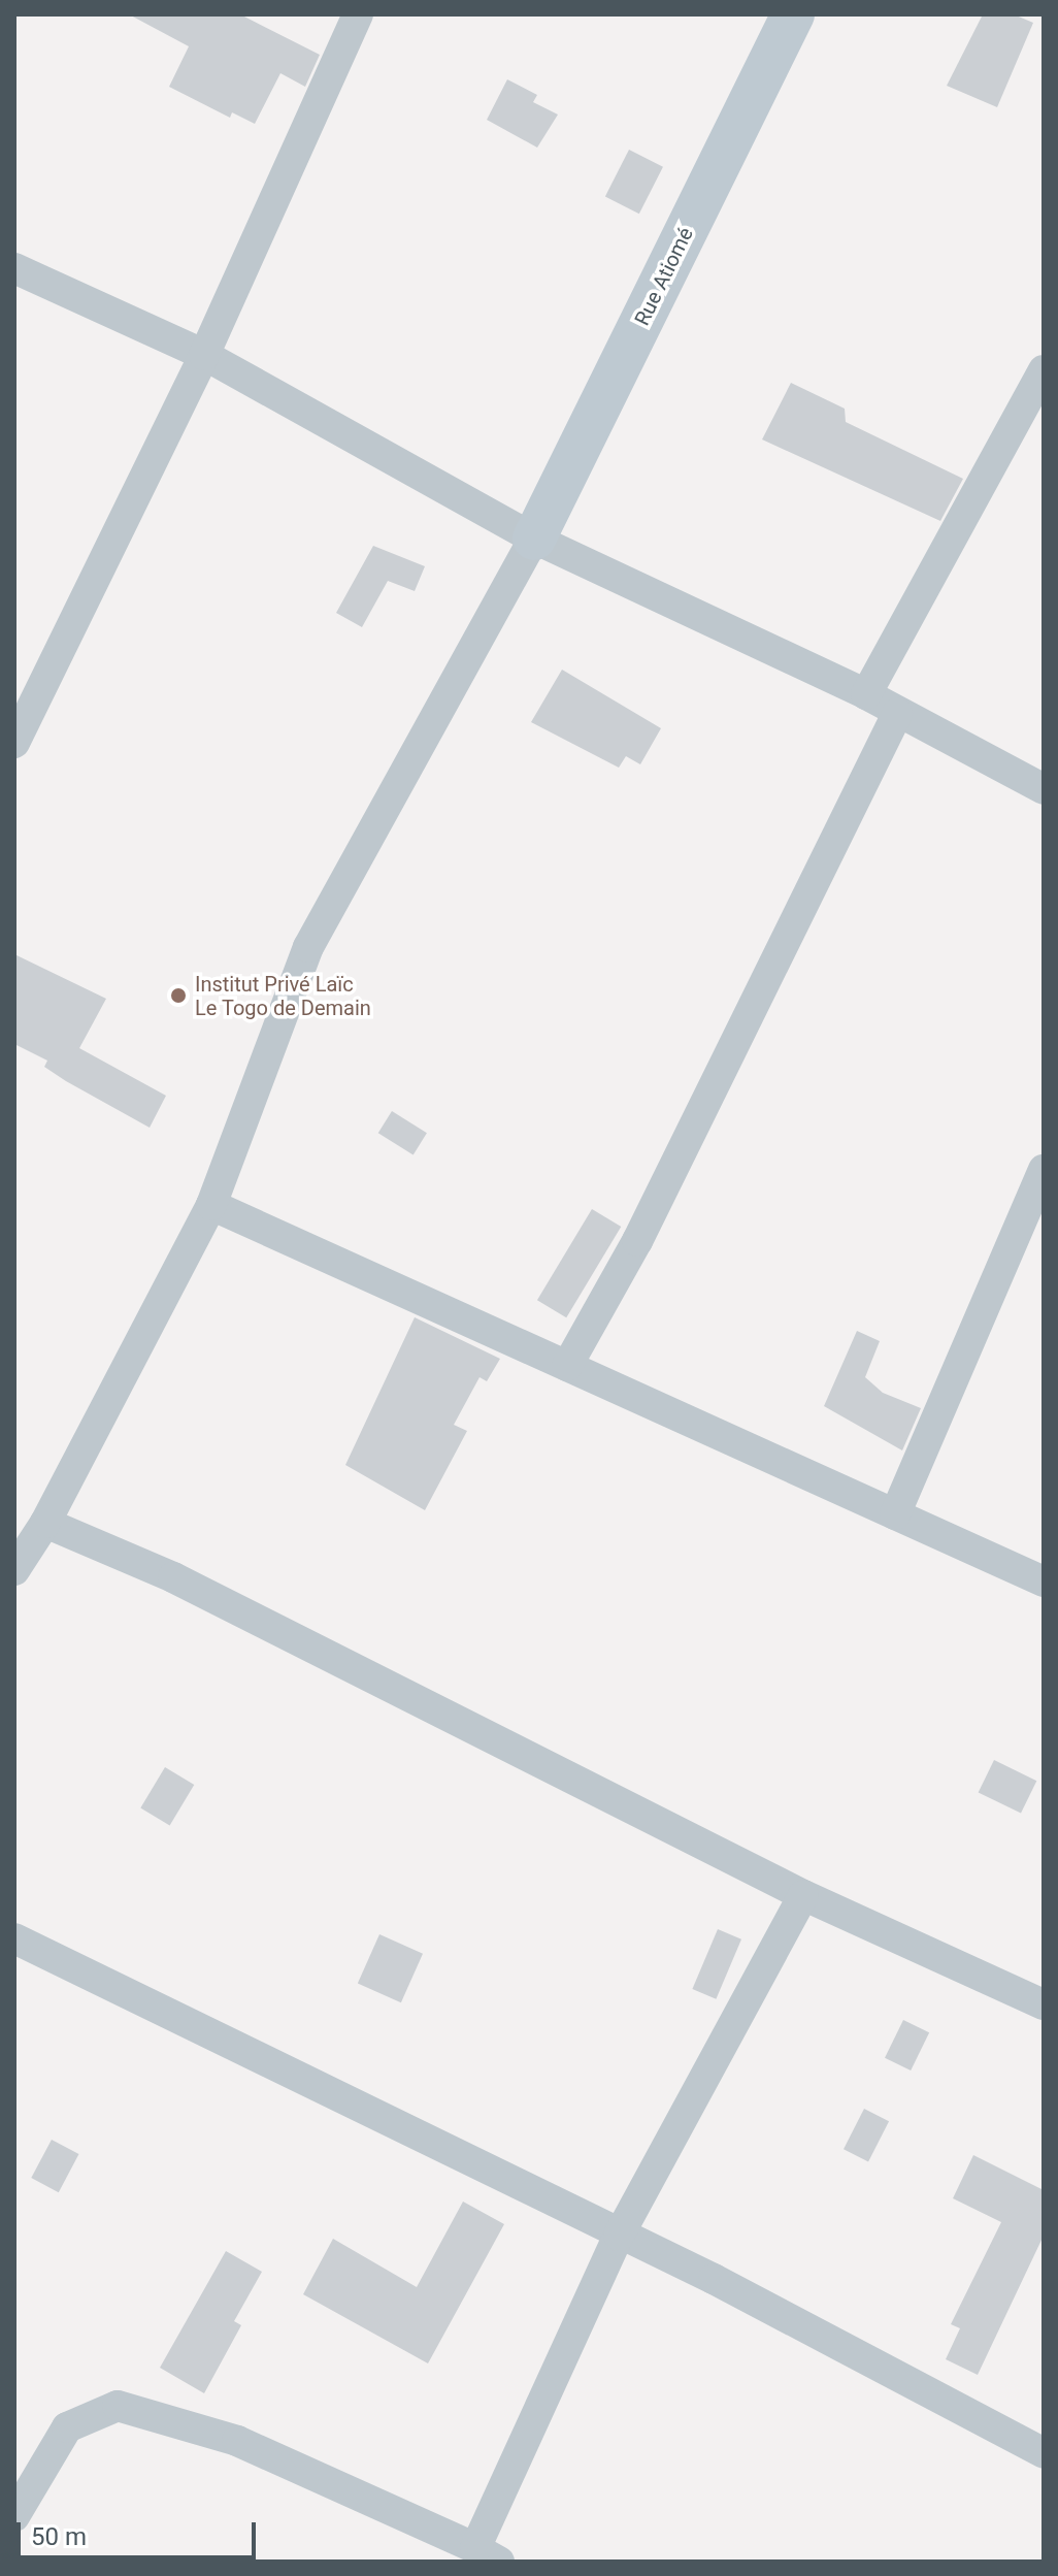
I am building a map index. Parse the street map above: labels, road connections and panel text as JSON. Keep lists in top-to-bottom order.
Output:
{
  "streets": {
    "street": ["Rue Atiomé"]
  },
  "places": ["Institut Privé Laïc Le Togo de Demain"],
  "scale_bar": "50 m"
}
